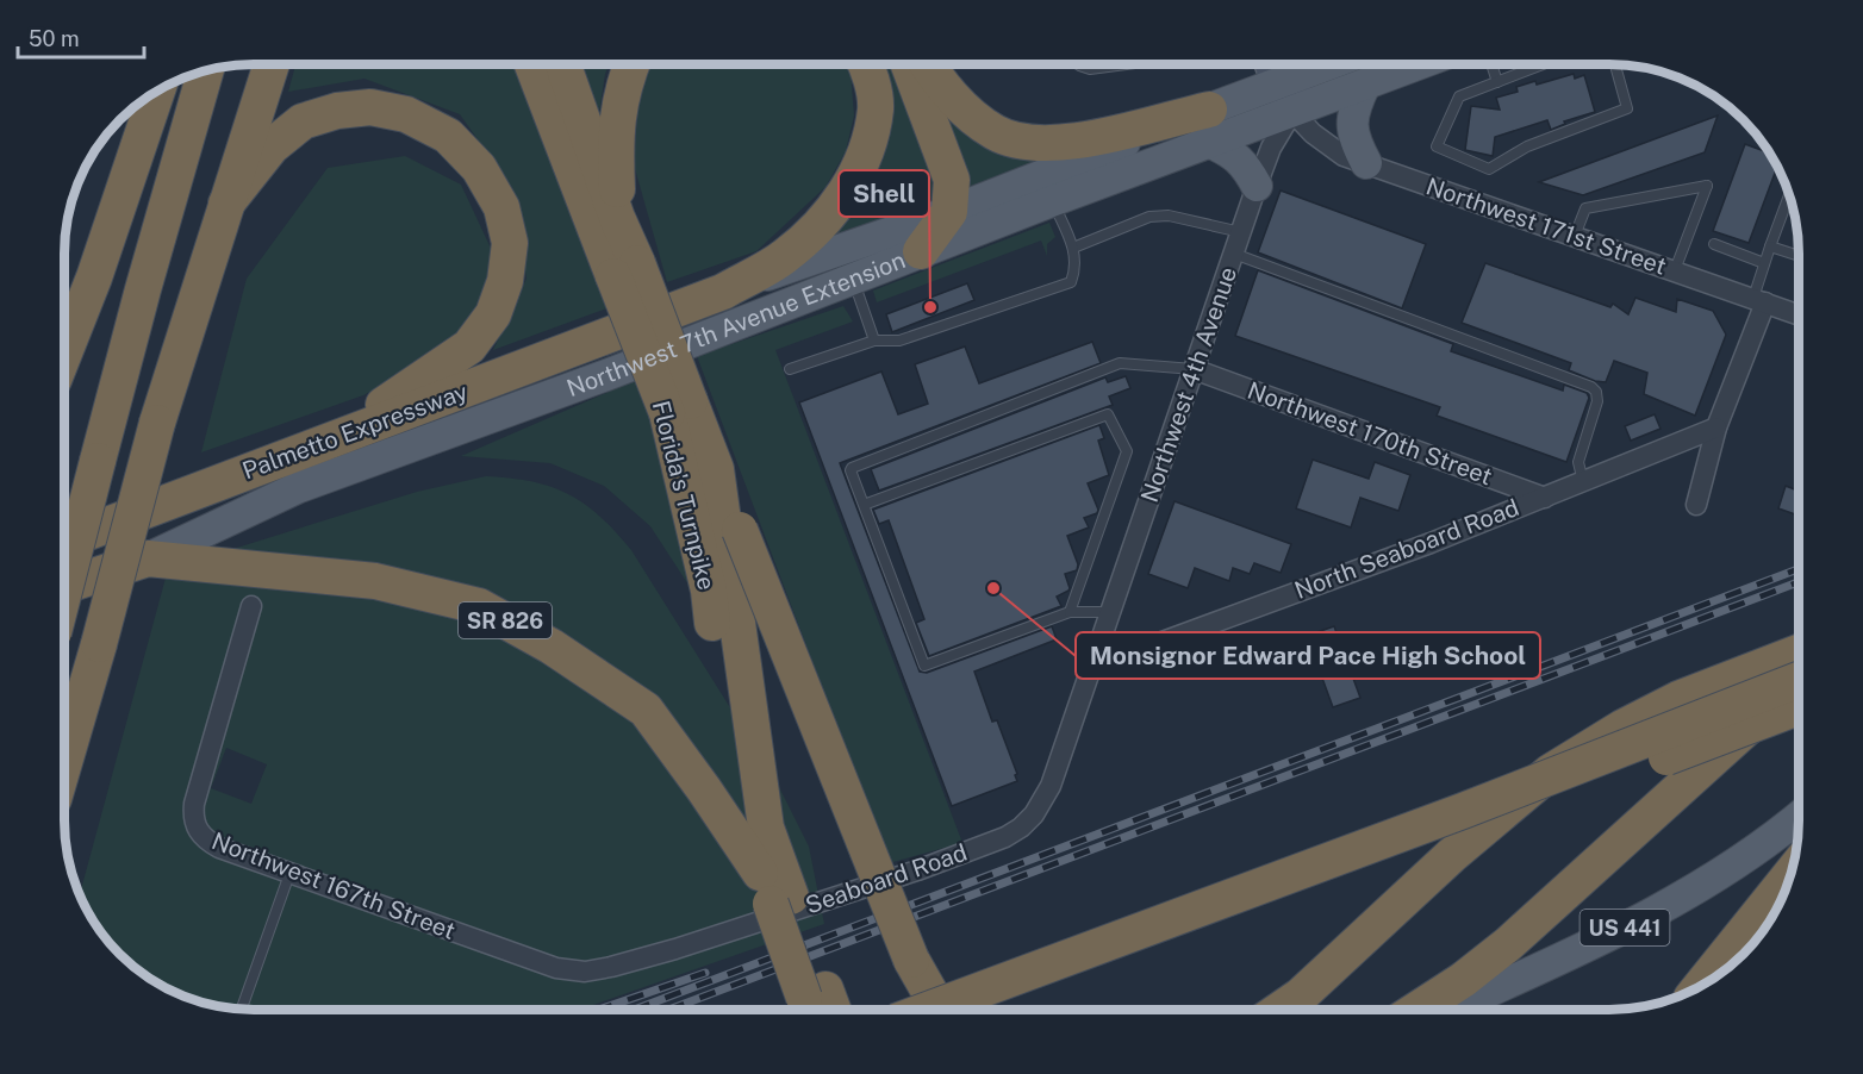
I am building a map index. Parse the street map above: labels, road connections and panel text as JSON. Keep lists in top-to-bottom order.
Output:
{
  "streets": {
    "highway": ["Palmetto Expressway", "Florida's Turnpike", "SR 826"],
    "main road": ["Northwest 7th Avenue Extension", "US 441"],
    "street": [
      "Northwest 171st Street",
      "Northwest 4th Avenue",
      "Northwest 170th Street",
      "North Seaboard Road",
      "Seaboard Road",
      "Northwest 167th Street"
    ]
  },
  "crossings": [
    ["Northwest 171st Street", "Northwest 7th Avenue Extension"],
    ["Northwest 171st Street", "Northwest 4th Avenue"],
    ["Northwest 7th Avenue Extension", "Northwest 4th Avenue"],
    ["Northwest 7th Avenue Extension", "Palmetto Expressway"],
    ["Northwest 7th Avenue Extension", "SR 826"],
    ["Northwest 4th Avenue", "Northwest 170th Street"],
    ["Northwest 4th Avenue", "North Seaboard Road"],
    ["Northwest 4th Avenue", "Seaboard Road"],
    ["Northwest 170th Street", "North Seaboard Road"],
    ["Florida's Turnpike", "SR 826"],
    ["North Seaboard Road", "Seaboard Road"],
    ["Seaboard Road", "Northwest 167th Street"]
  ],
  "places": ["Shell", "Monsignor Edward Pace High School"],
  "scale_bar": "50 m"
}
